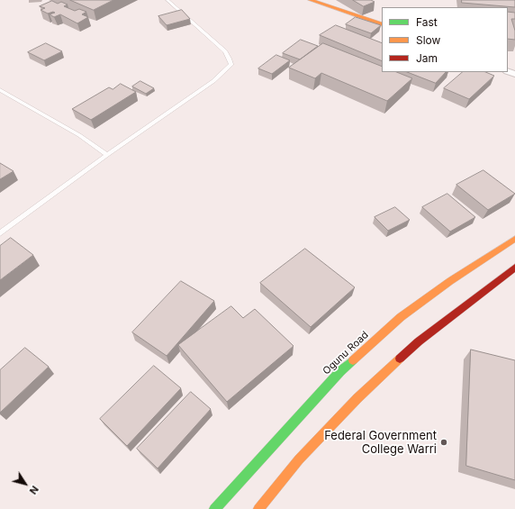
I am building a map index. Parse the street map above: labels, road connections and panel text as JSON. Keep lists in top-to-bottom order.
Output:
{
  "streets": {
    "main road": ["Ogunu Road"]
  },
  "places": ["Federal Government College Warri"],
  "legend": ["Fast", "Slow", "Jam"],
  "north": "bottom right"
}
